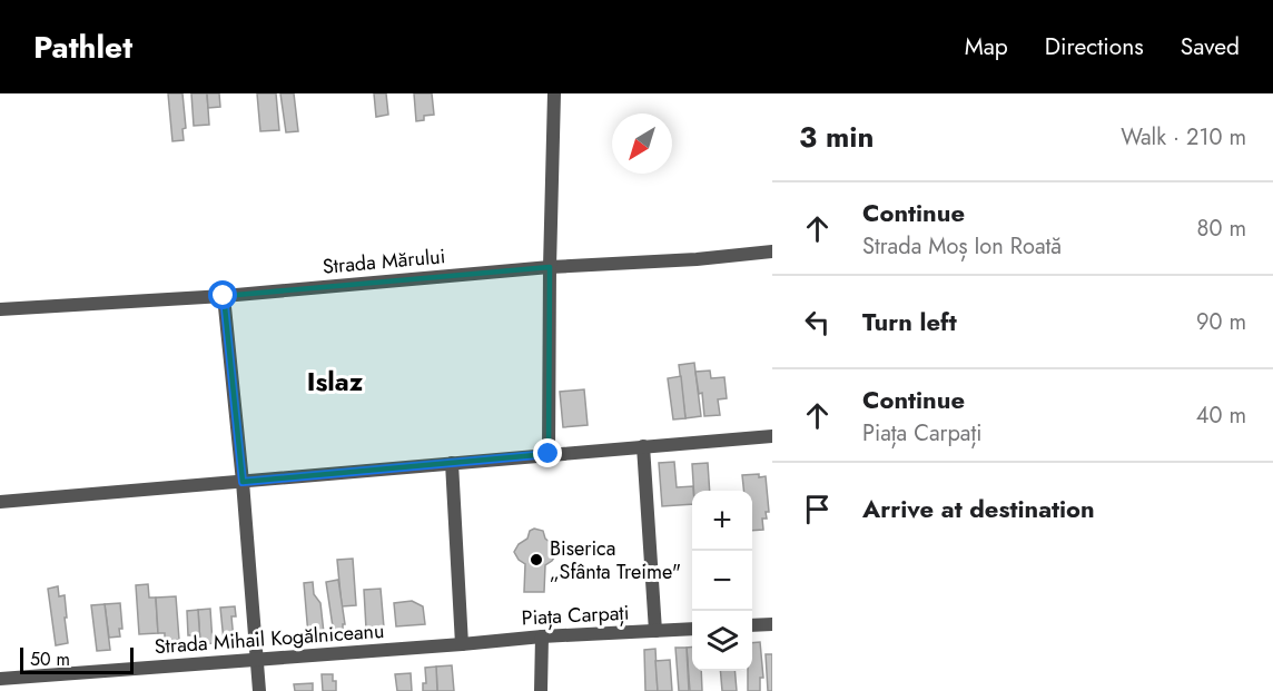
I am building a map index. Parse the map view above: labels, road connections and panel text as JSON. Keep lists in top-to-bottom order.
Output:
{
  "streets": {
    "street": ["Strada Mărului", "Piața Carpați", "Strada Mihail Kogălniceanu"]
  },
  "crossings": [
    ["Piața Carpați", "Strada Mihail Kogălniceanu"]
  ],
  "districts": ["Islaz"],
  "places": ["Biserica „Sfânta Treime\""],
  "scale_bar": "50 m",
  "north": "bottom left",
  "page": {
    "header": "Pathlet",
    "nav": ["Map", "Directions", "Saved"],
    "heading": ["3 min", "Walk · 210 m"],
    "list": [
      ["Continue", "Strada Moș Ion Roată", "80 m"],
      ["Turn left", "90 m"],
      ["Continue", "Piața Carpați", "40 m"],
      "Arrive at destination"
    ],
    "map_buttons": ["+", "−"],
    "scale": "50 m"
  }
}
